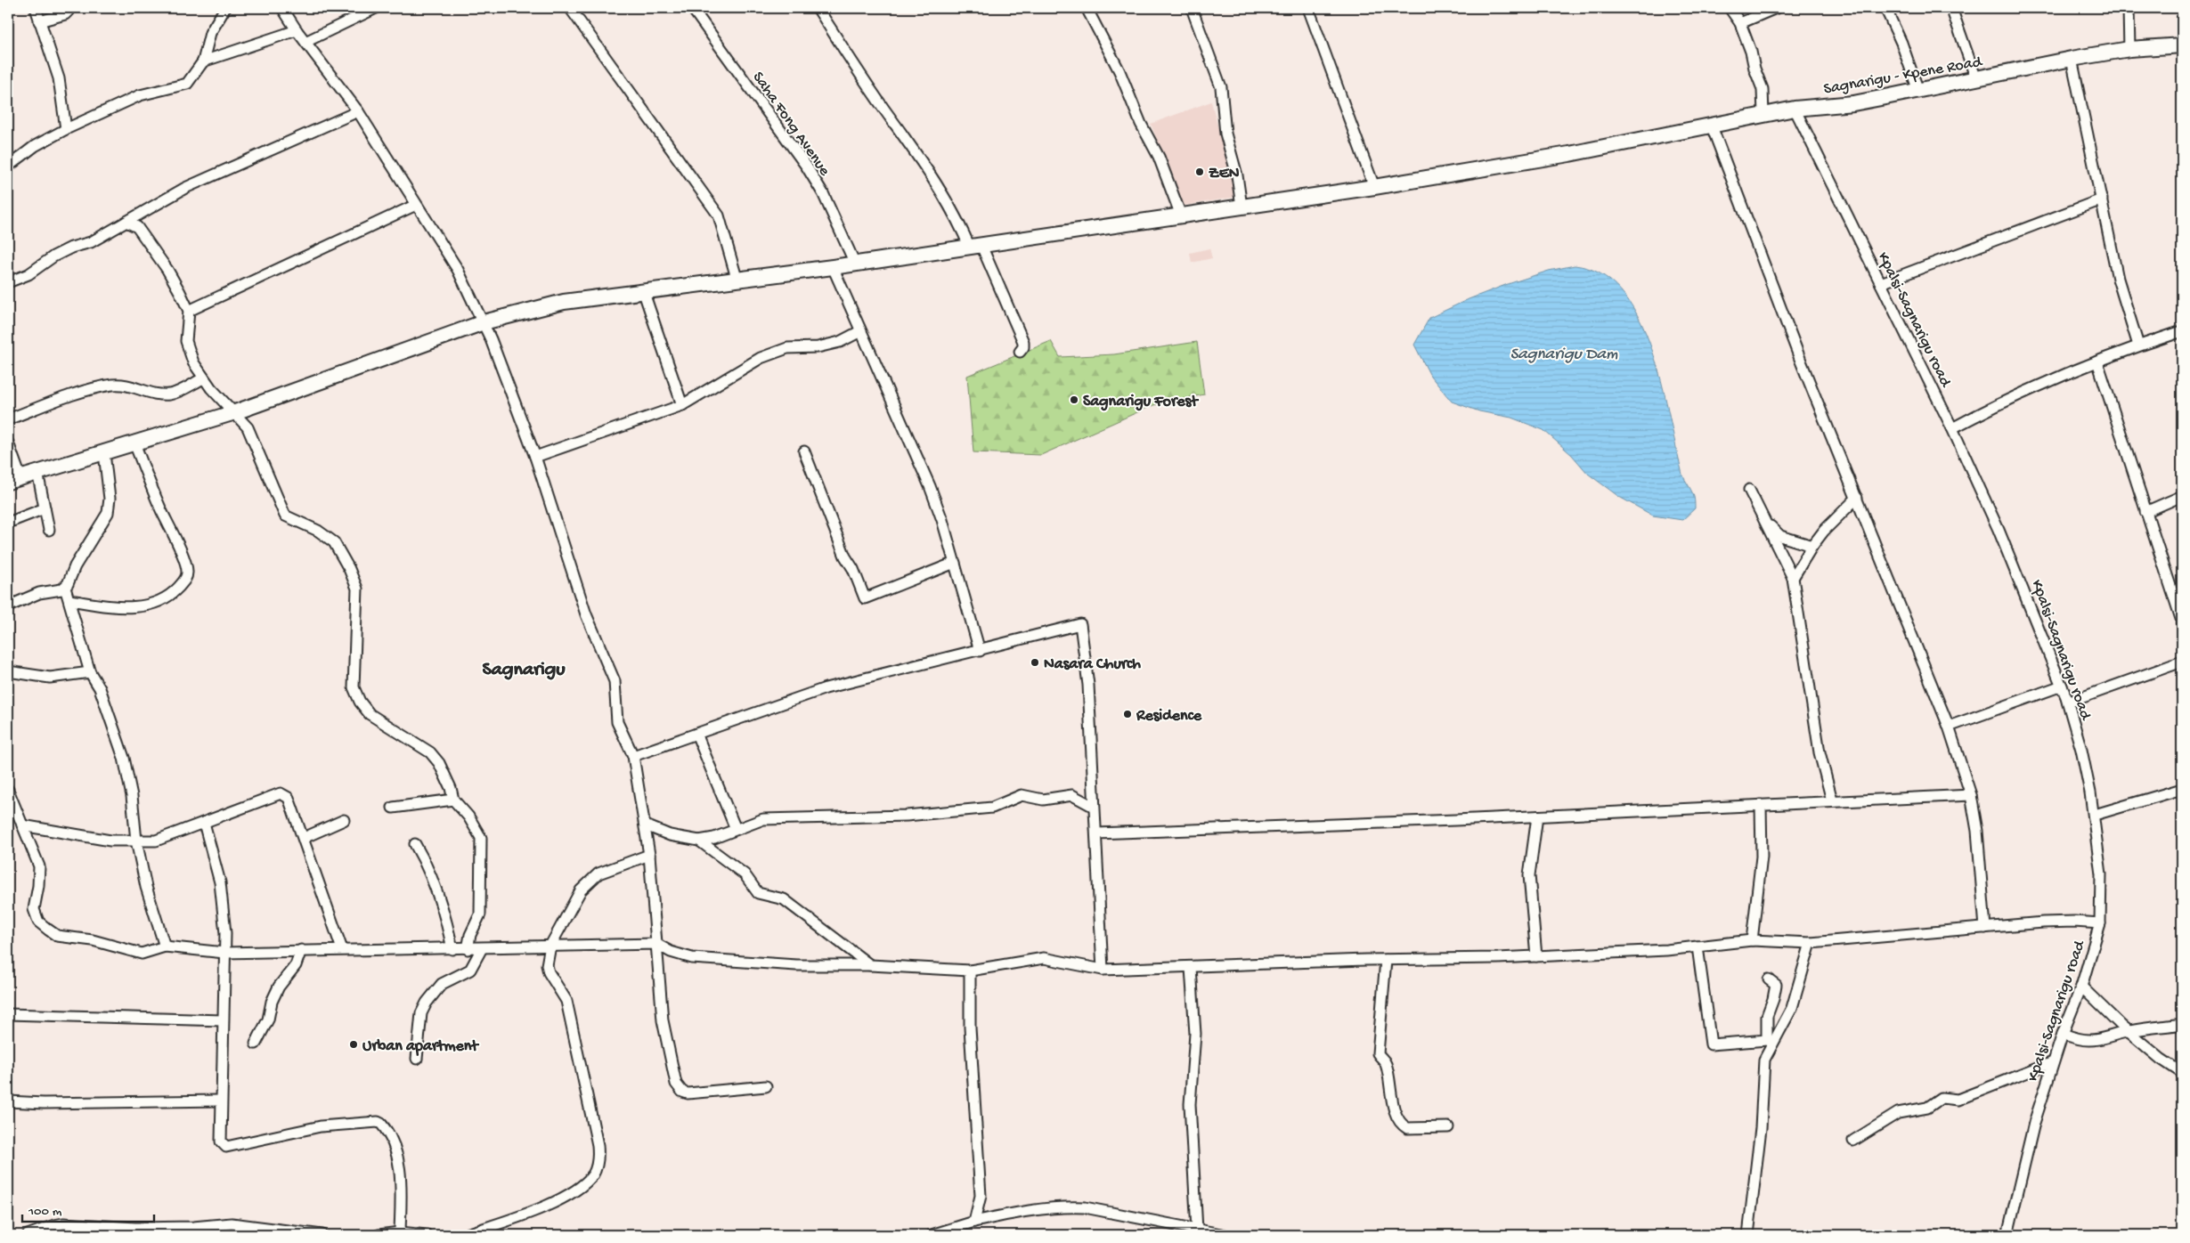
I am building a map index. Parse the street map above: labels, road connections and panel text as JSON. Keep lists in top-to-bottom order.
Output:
{
  "streets": {
    "street": ["Sagnarigu - Kpene Road", "Saha Fong Avenue", "Kpalsi-Sagnarigu road"]
  },
  "crossings": [
    ["Sagnarigu - Kpene Road", "Saha Fong Avenue"],
    ["Sagnarigu - Kpene Road", "Kpalsi-Sagnarigu road"]
  ],
  "districts": ["Sagnarigu"],
  "water": ["Sagnarigu Dam"],
  "places": [
    "ZEN",
    "Sagnarigu Forest",
    "Nasara Church",
    "Residence",
    "Urban apartment"
  ],
  "scale_bar": "100 m"
}
